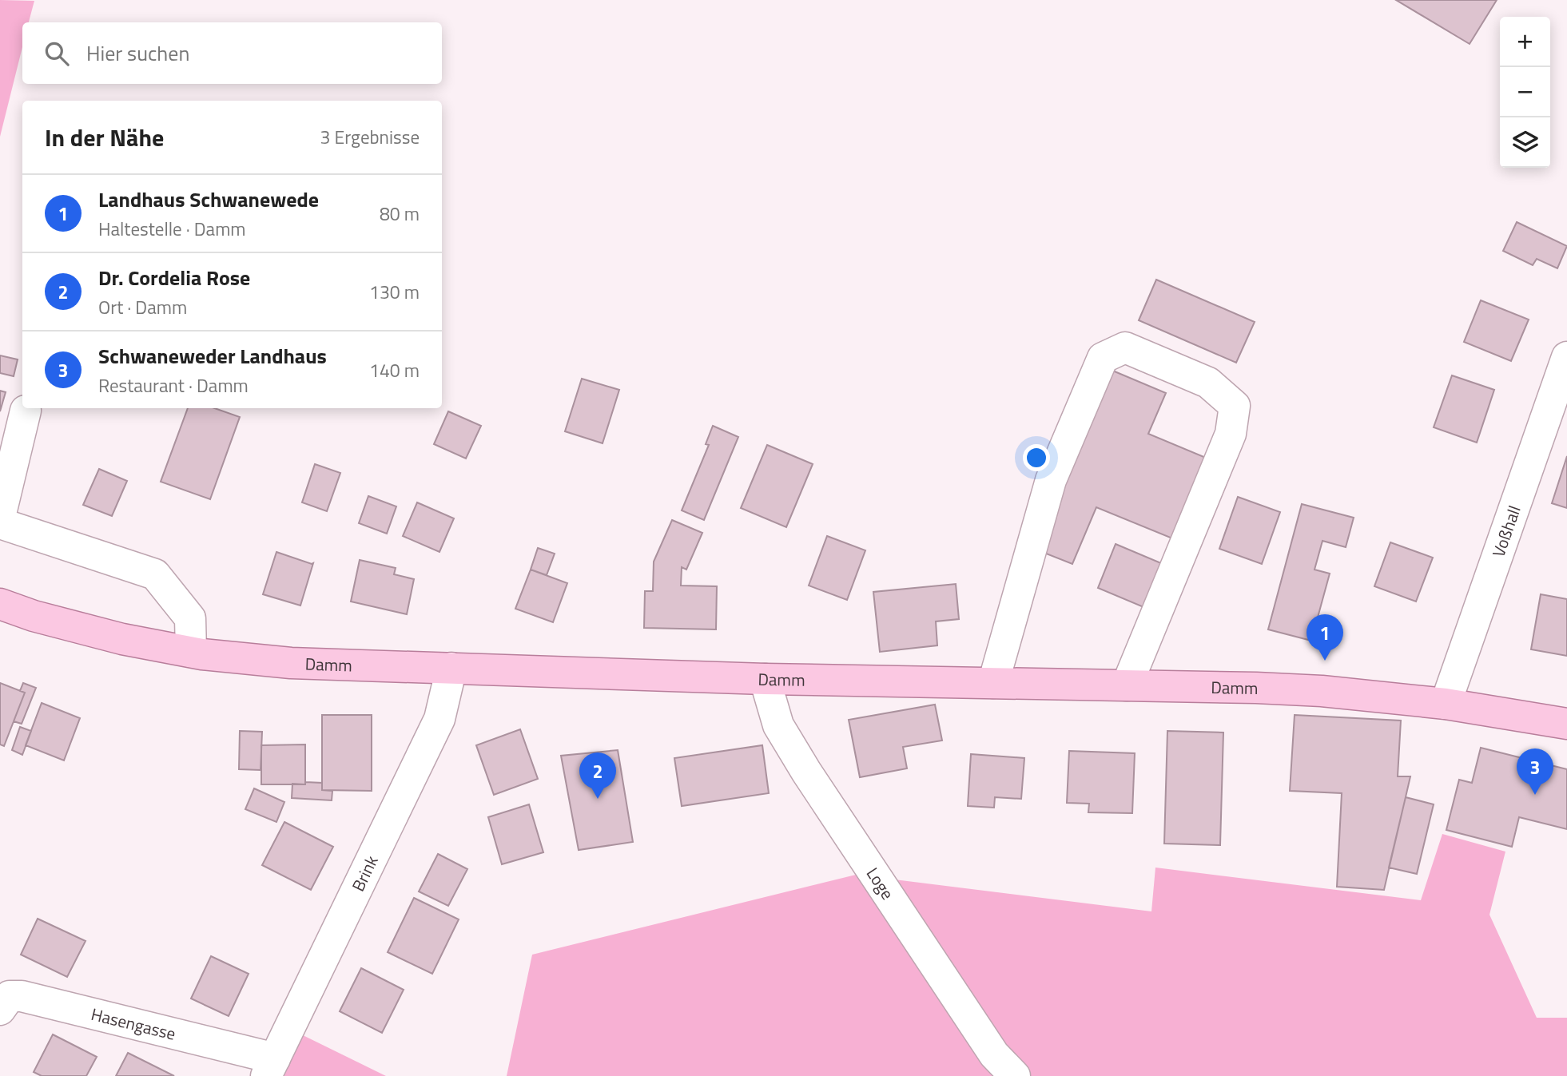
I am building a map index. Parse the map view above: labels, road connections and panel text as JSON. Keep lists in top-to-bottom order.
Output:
{
  "streets": {
    "main road": ["Damm"],
    "street": [
      "Voßhall",
      "Brink",
      "Loge",
      "Hasengasse"
    ]
  },
  "crossings": [
    ["Voßhall", "Damm"],
    ["Damm", "Brink"],
    ["Damm", "Loge"],
    ["Brink", "Hasengasse"]
  ],
  "page": {
    "map_buttons": ["+", "−"],
    "search": "Hier suchen",
    "heading": ["In der Nähe", "3 Ergebnisse"],
    "list": [
      {
        "mark": "1",
        "name": "Landhaus Schwanewede",
        "note": "Haltestelle · Damm",
        "value": "80 m"
      },
      {
        "mark": "2",
        "name": "Dr. Cordelia Rose",
        "note": "Ort · Damm",
        "value": "130 m"
      },
      {
        "mark": "3",
        "name": "Schwaneweder Landhaus",
        "note": "Restaurant · Damm",
        "value": "140 m"
      }
    ],
    "pins": ["1", "3", "2"]
  }
}
